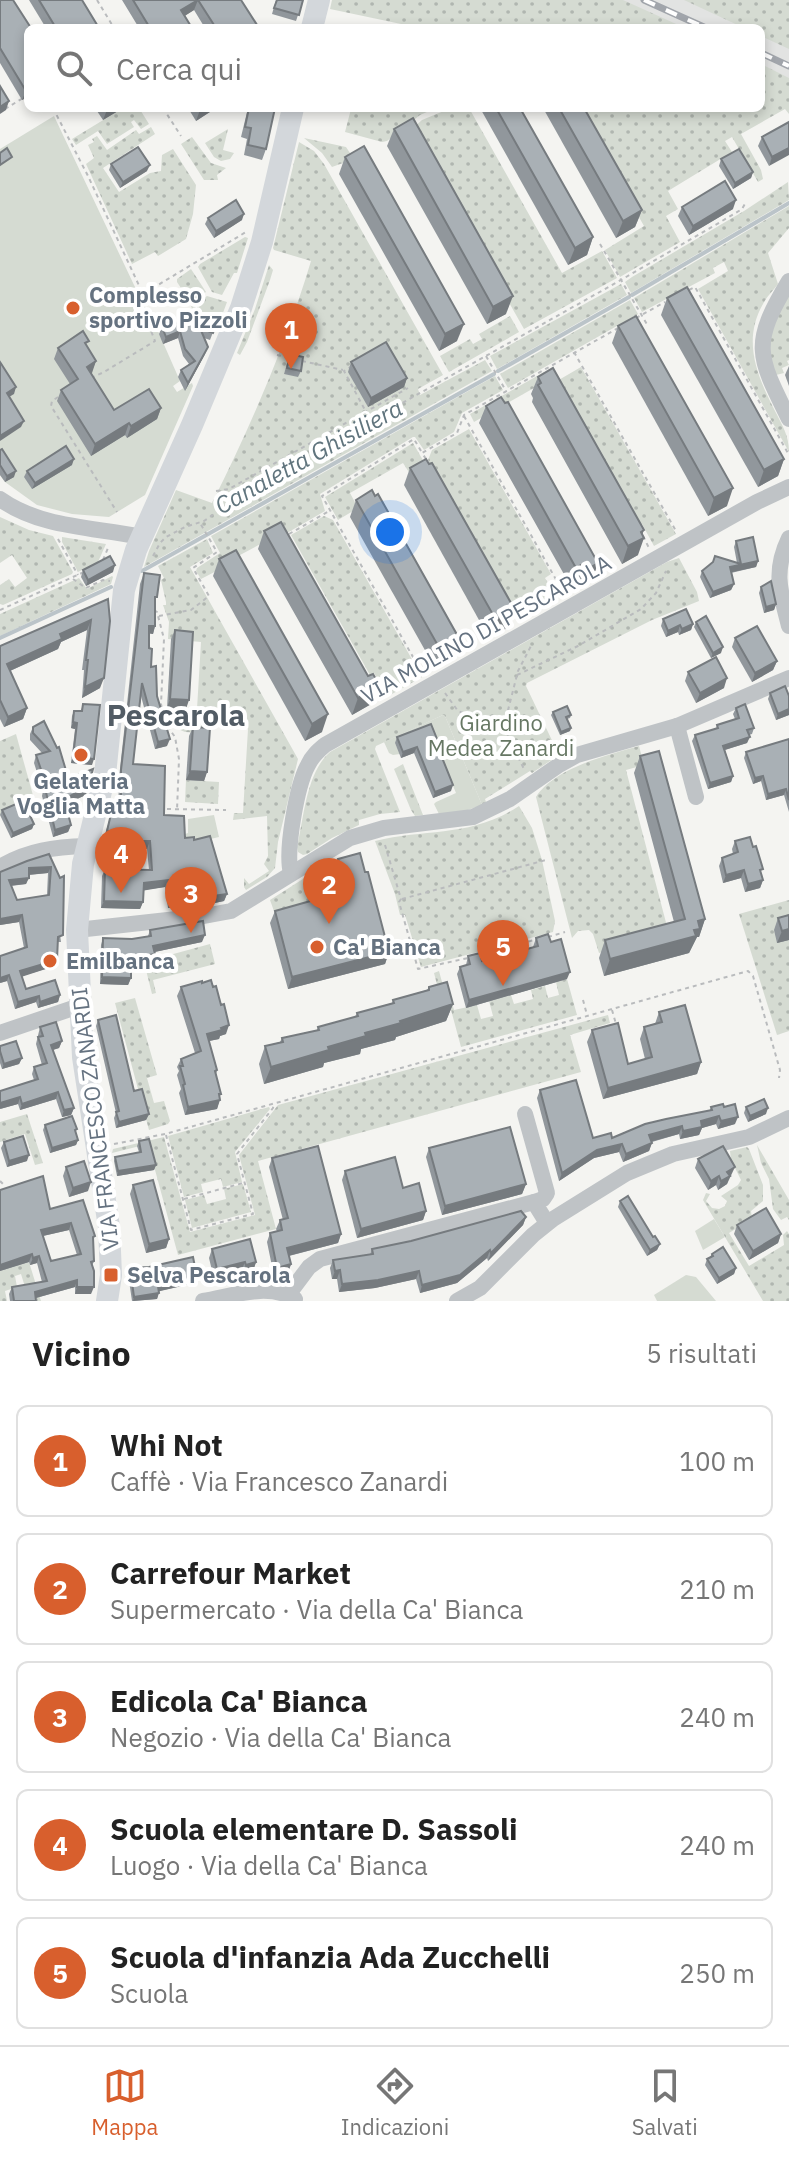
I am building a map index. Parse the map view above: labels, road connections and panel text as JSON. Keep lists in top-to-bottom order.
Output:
{
  "streets": {
    "main road": ["VIA FRANCESCO ZANARDI"],
    "street": ["VIA MOLINO DI PESCAROLA"]
  },
  "districts": ["Pescarola"],
  "water": ["Canaletta Ghisiliera"],
  "parks": ["Giardino Medea Zanardi"],
  "places": {
    "other": [
      "Complesso sportivo Pizzoli",
      "Gelateria Voglia Matta",
      "Ca' Bianca",
      "Emilbanca"
    ],
    "transit": ["Selva Pescarola"]
  },
  "page": {
    "search": "Cerca qui",
    "pins": [
      "1",
      "4",
      "2",
      "3",
      "5"
    ],
    "heading": ["Vicino", "5 risultati"],
    "list": [
      {
        "mark": "1",
        "name": "Whi Not",
        "note": "Caffè · Via Francesco Zanardi",
        "value": "100 m"
      },
      {
        "mark": "2",
        "name": "Carrefour Market",
        "note": "Supermercato · Via della Ca' Bianca",
        "value": "210 m"
      },
      {
        "mark": "3",
        "name": "Edicola Ca' Bianca",
        "note": "Negozio · Via della Ca' Bianca",
        "value": "240 m"
      },
      {
        "mark": "4",
        "name": "Scuola elementare D. Sassoli",
        "note": "Luogo · Via della Ca' Bianca",
        "value": "240 m"
      },
      {
        "mark": "5",
        "name": "Scuola d'infanzia Ada Zucchelli",
        "note": "Scuola",
        "value": "250 m"
      }
    ],
    "nav": ["Mappa", "Indicazioni", "Salvati"]
  }
}
